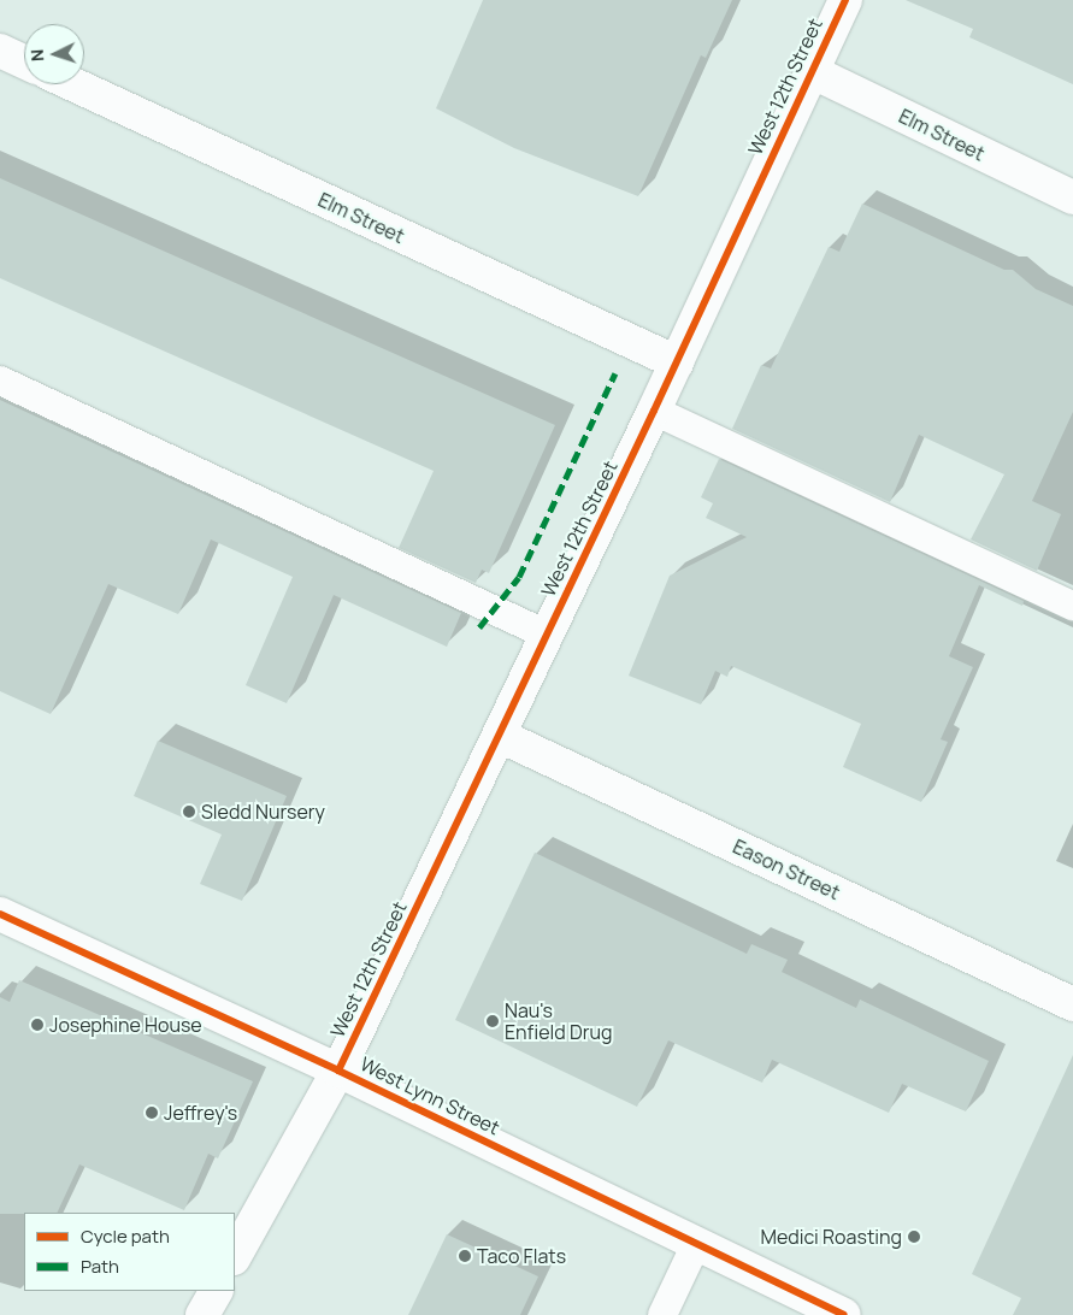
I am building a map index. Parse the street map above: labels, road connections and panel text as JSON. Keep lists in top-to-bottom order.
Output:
{
  "streets": {
    "street": [
      "West 12th Street",
      "Elm Street",
      "Eason Street",
      "West Lynn Street"
    ]
  },
  "crossings": [
    ["West 12th Street", "Elm Street"],
    ["West 12th Street", "Eason Street"],
    ["West 12th Street", "West Lynn Street"]
  ],
  "places": [
    "Sledd Nursery",
    "Nau's Enfield Drug",
    "Josephine House",
    "Jeffrey's",
    "Medici Roasting",
    "Taco Flats"
  ],
  "legend": ["Cycle path", "Path"],
  "north": "left"
}
